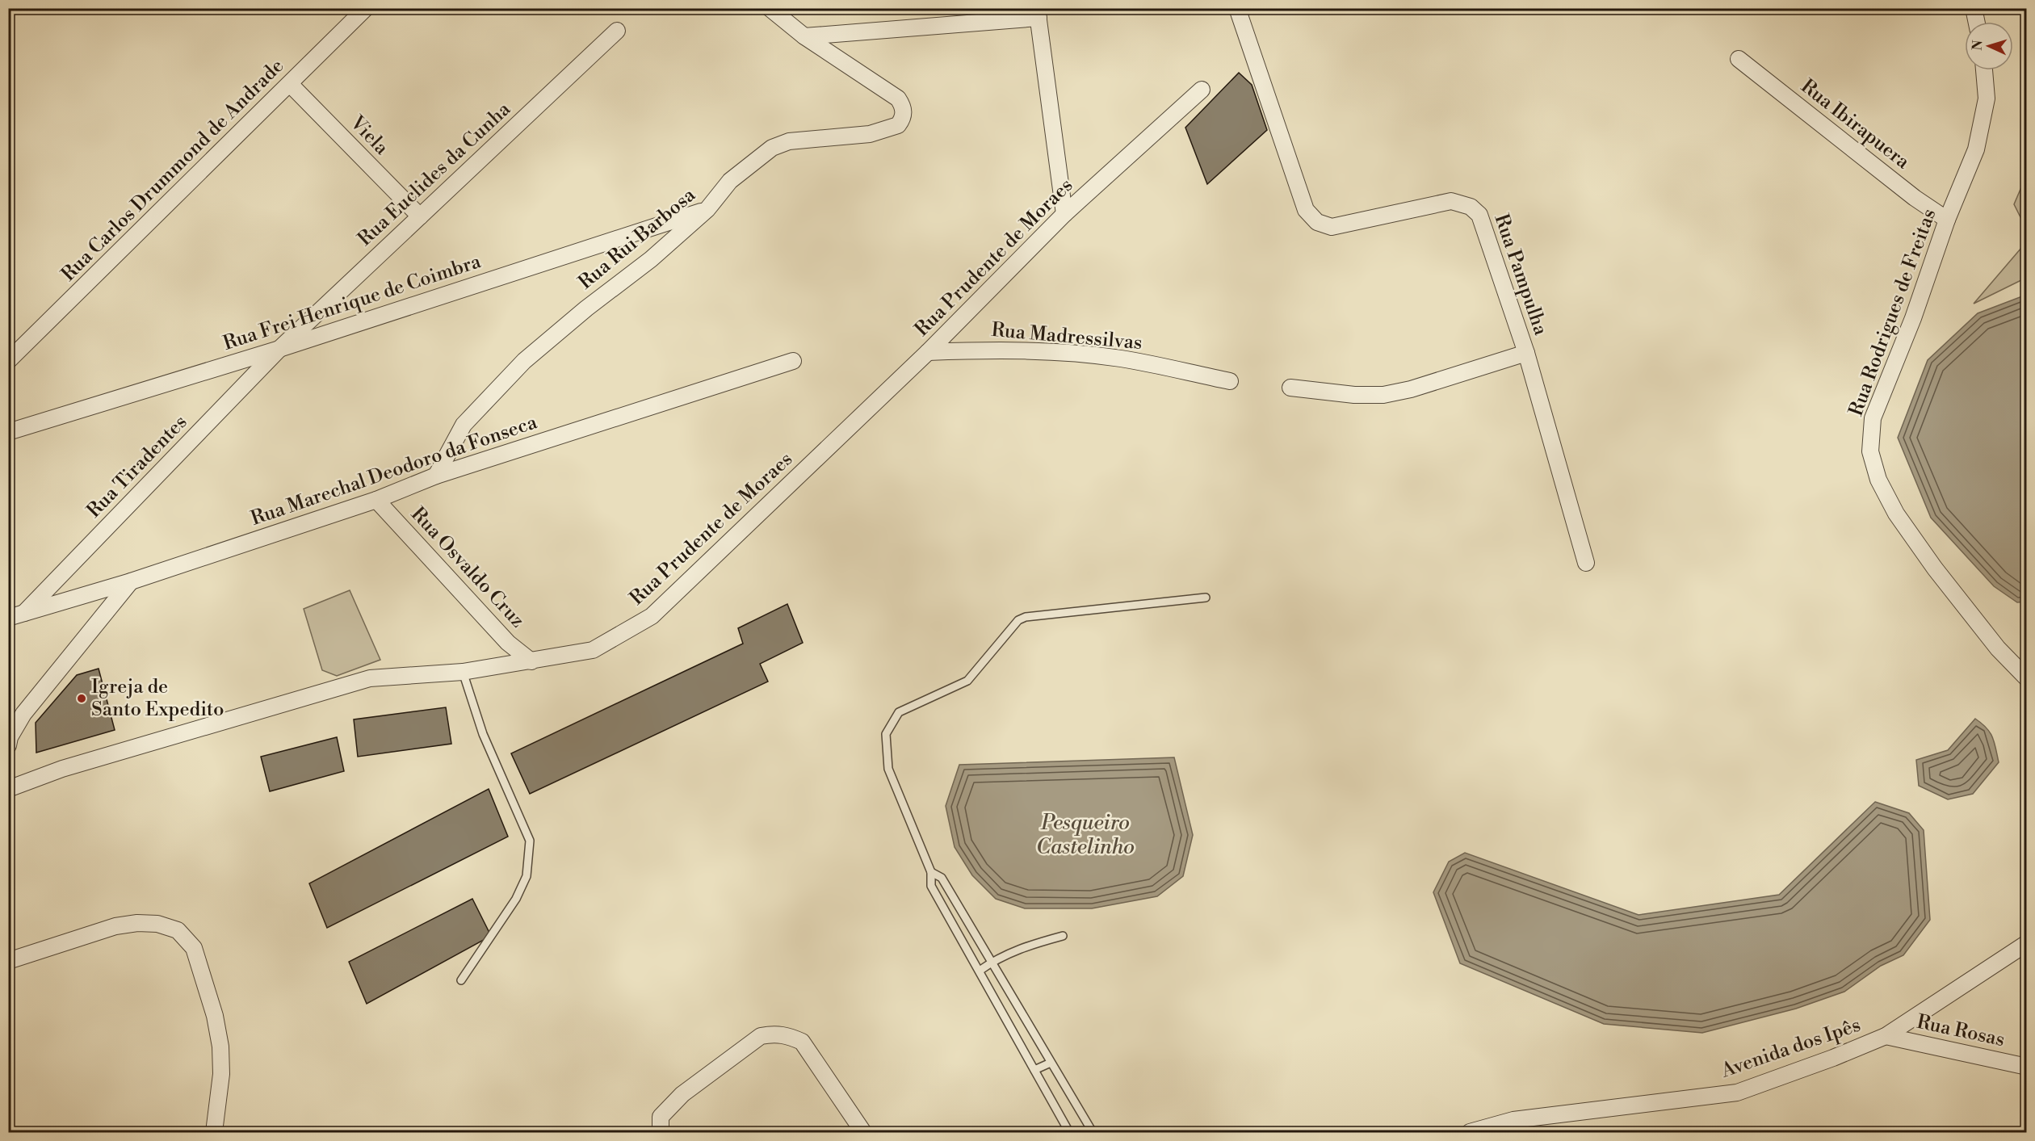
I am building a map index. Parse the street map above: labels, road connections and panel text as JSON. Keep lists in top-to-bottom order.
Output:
{
  "streets": {
    "street": [
      "Rua Ibirapuera",
      "Viela",
      "Rua Carlos Drummond de Andrade",
      "Rua Euclides da Cunha",
      "Rua Rui Barbosa",
      "Rua Prudente de Moraes",
      "Rua Pampulha",
      "Rua Frei Henrique de Coimbra",
      "Rua Rodrigues de Freitas",
      "Rua Madressilvas",
      "Rua Tiradentes",
      "Rua Marechal Deodoro da Fonseca",
      "Rua Osvaldo Cruz",
      "Rua Rosas",
      "Avenida dos Ipês"
    ]
  },
  "crossings": [
    ["Rua Ibirapuera", "Rua Rodrigues de Freitas"],
    ["Viela", "Rua Carlos Drummond de Andrade"],
    ["Viela", "Rua Euclides da Cunha"],
    ["Rua Euclides da Cunha", "Rua Frei Henrique de Coimbra"],
    ["Rua Euclides da Cunha", "Rua Tiradentes"],
    ["Rua Rui Barbosa", "Rua Frei Henrique de Coimbra"],
    ["Rua Rui Barbosa", "Rua Marechal Deodoro da Fonseca"],
    ["Rua Prudente de Moraes", "Rua Madressilvas"],
    ["Rua Prudente de Moraes", "Rua Osvaldo Cruz"],
    ["Rua Frei Henrique de Coimbra", "Rua Tiradentes"],
    ["Rua Tiradentes", "Rua Marechal Deodoro da Fonseca"],
    ["Rua Marechal Deodoro da Fonseca", "Rua Osvaldo Cruz"],
    ["Rua Rosas", "Avenida dos Ipês"]
  ],
  "water": ["Pesqueiro Castelinho"],
  "places": ["Igreja de Santo Expedito"],
  "north": "left"
}
